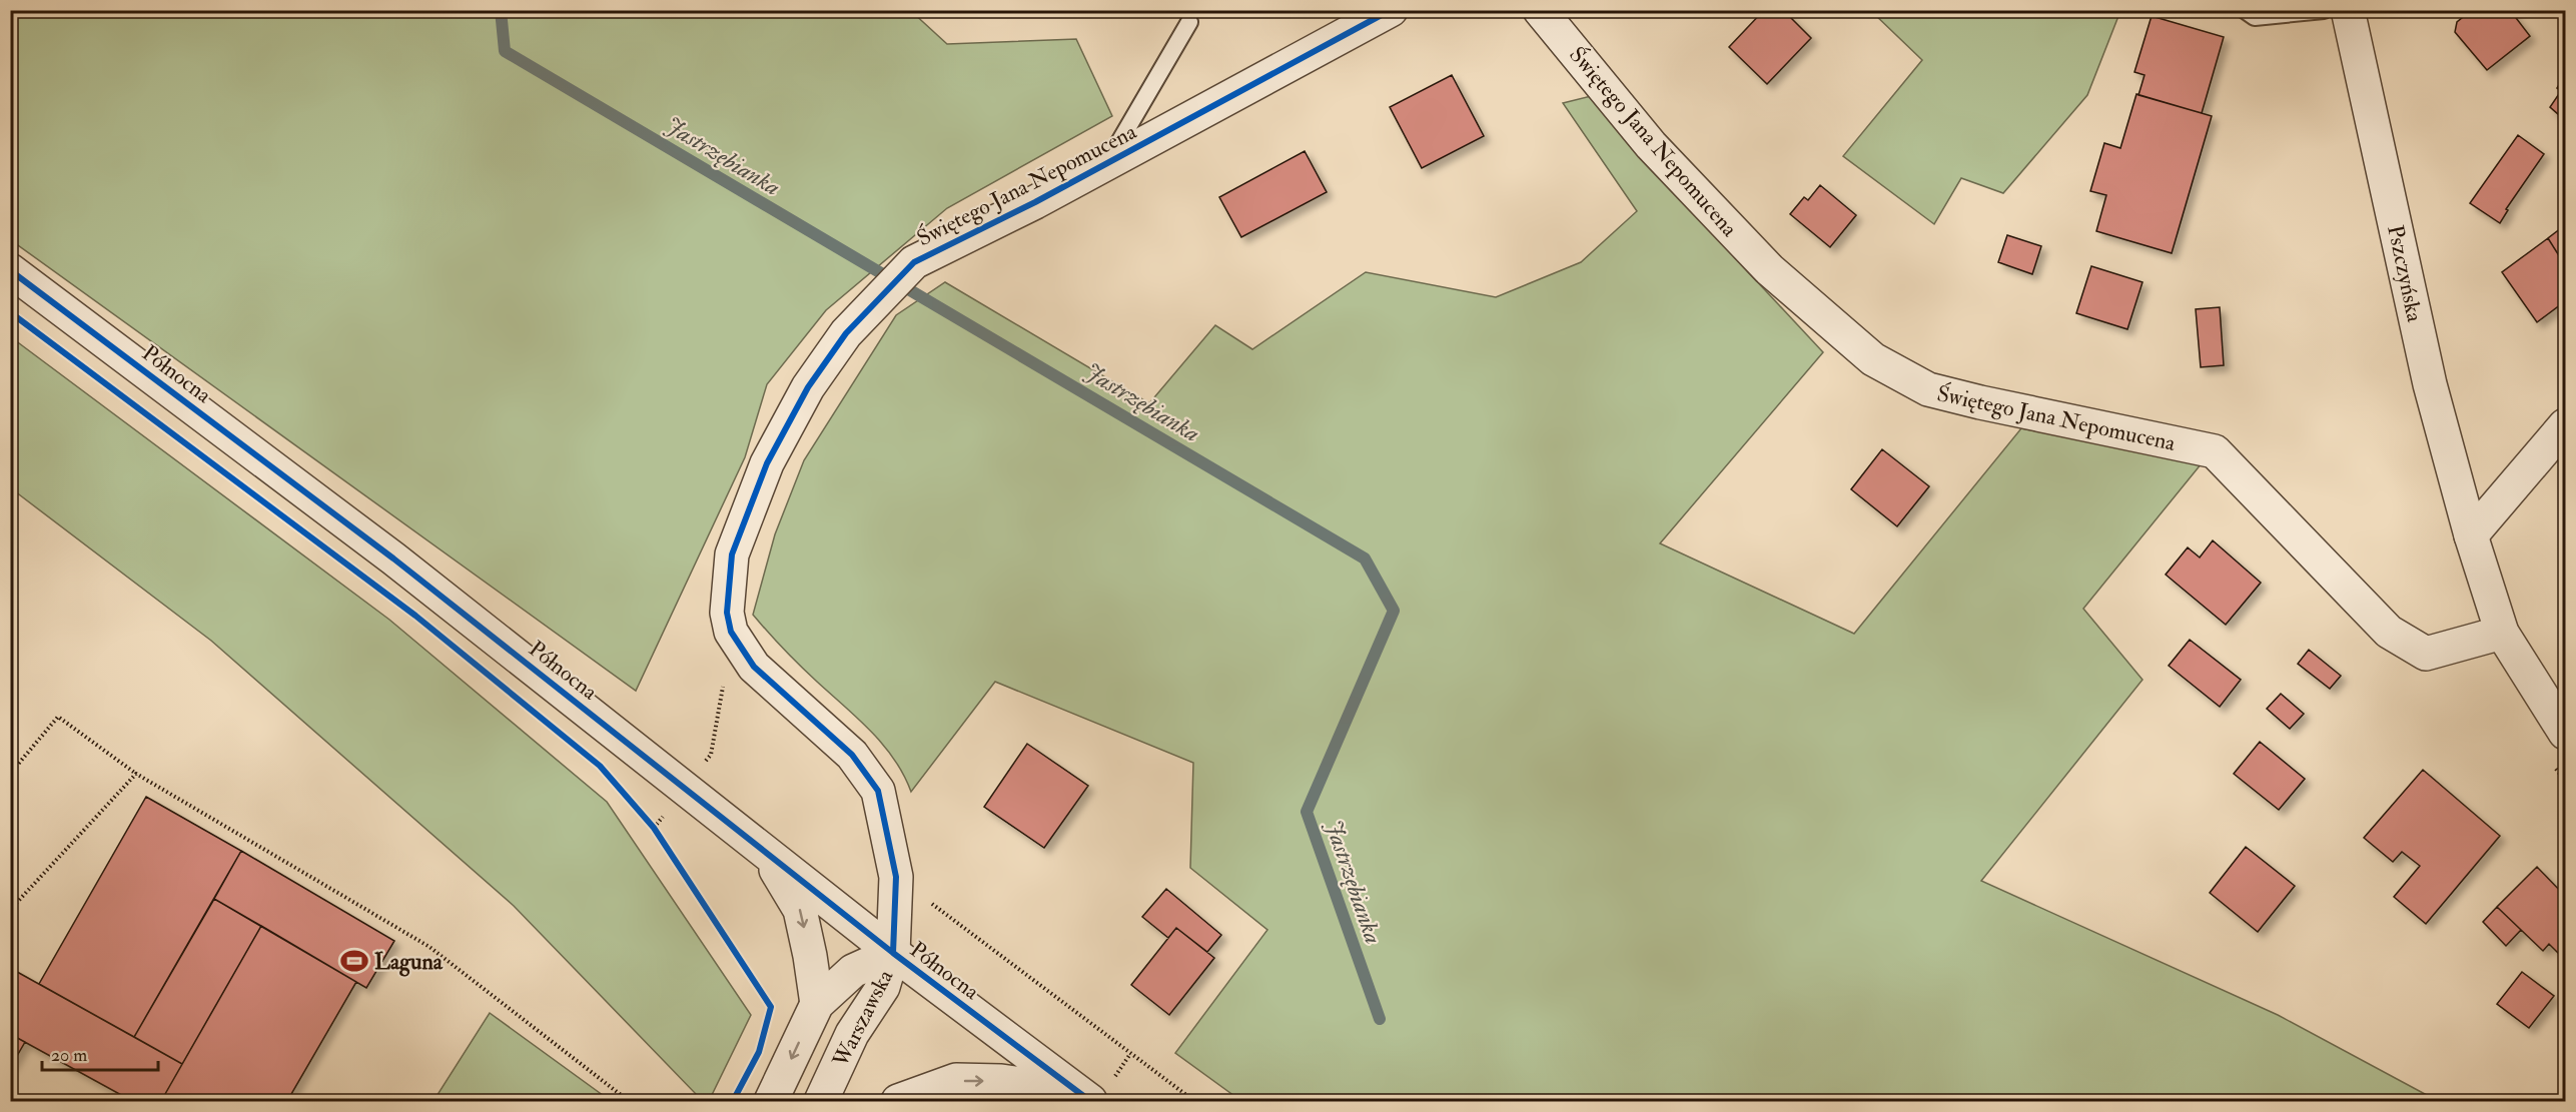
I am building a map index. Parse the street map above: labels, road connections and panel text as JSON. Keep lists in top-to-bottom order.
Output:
{
  "streets": {
    "street": [
      "Świętego Jana Nepomucena",
      "Pszczyńska",
      "Północna",
      "Warszawska"
    ]
  },
  "crossings": [
    ["Świętego Jana Nepomucena", "Pszczyńska"],
    ["Świętego Jana Nepomucena", "Północna"],
    ["Świętego Jana Nepomucena", "Warszawska"],
    ["Północna", "Warszawska"]
  ],
  "water": ["Jastrzębianka"],
  "places": {
    "sports": ["Laguna"]
  },
  "scale_bar": "20 m"
}
